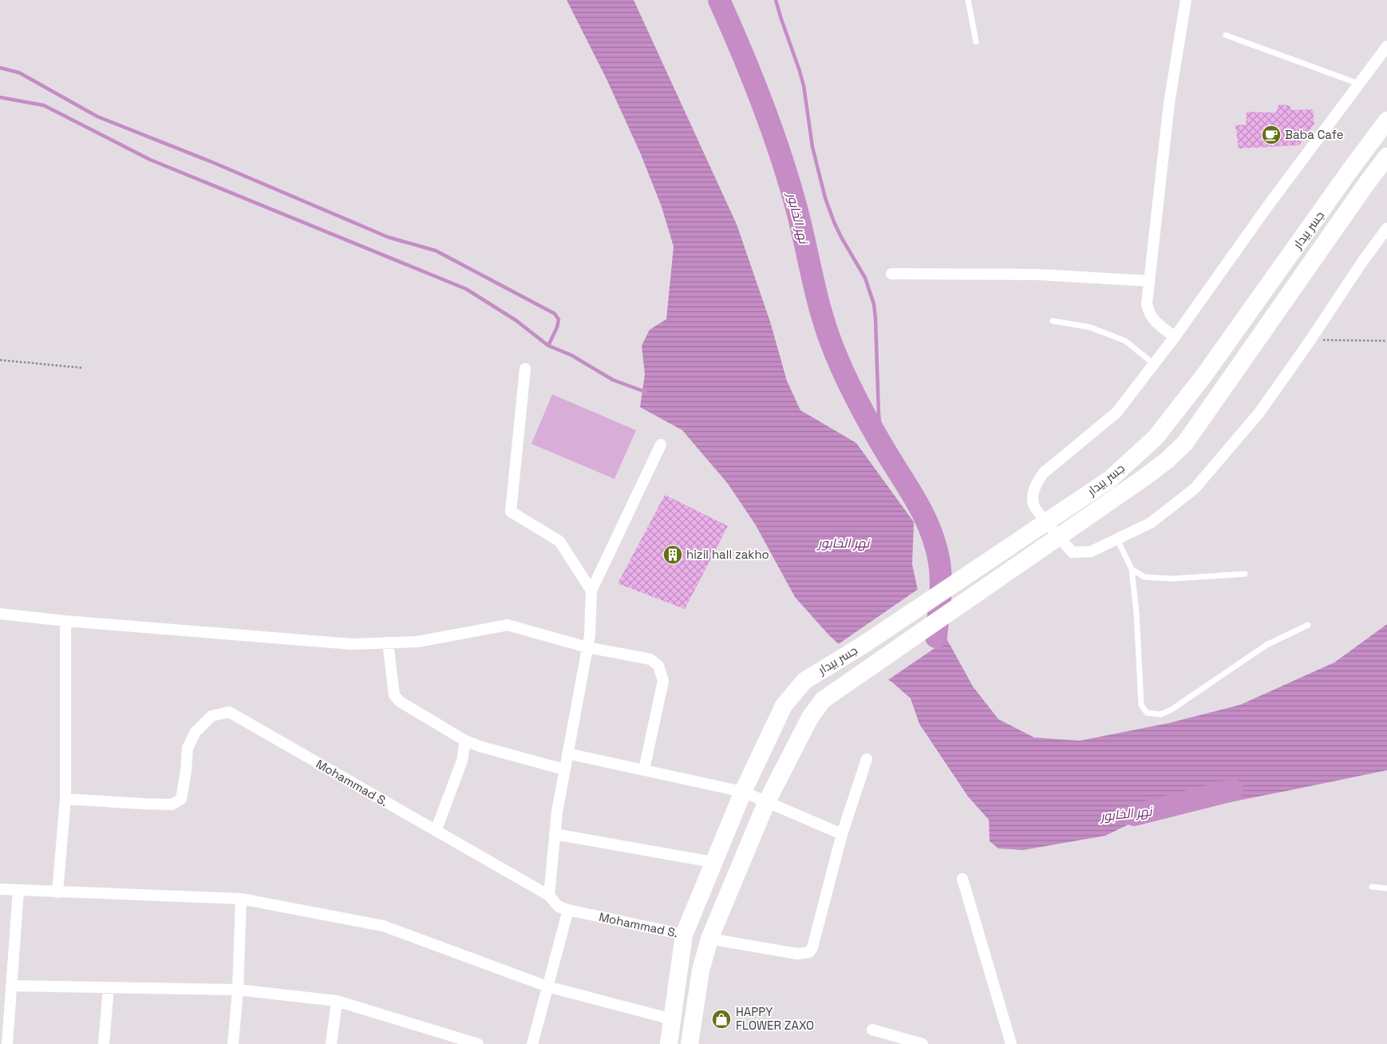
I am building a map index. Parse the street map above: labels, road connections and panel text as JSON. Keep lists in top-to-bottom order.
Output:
{
  "streets": {
    "main road": ["جسر بيدار"],
    "street": ["Mohammad S."]
  },
  "crossings": [
    ["جسر بيدار", "Mohammad S."]
  ],
  "water": ["نهر الخابور"],
  "places": {
    "cafe": ["Baba Cafe"],
    "building": ["hizil hall zakho"],
    "shop": ["HAPPY FLOWER ZAXO"]
  }
}
